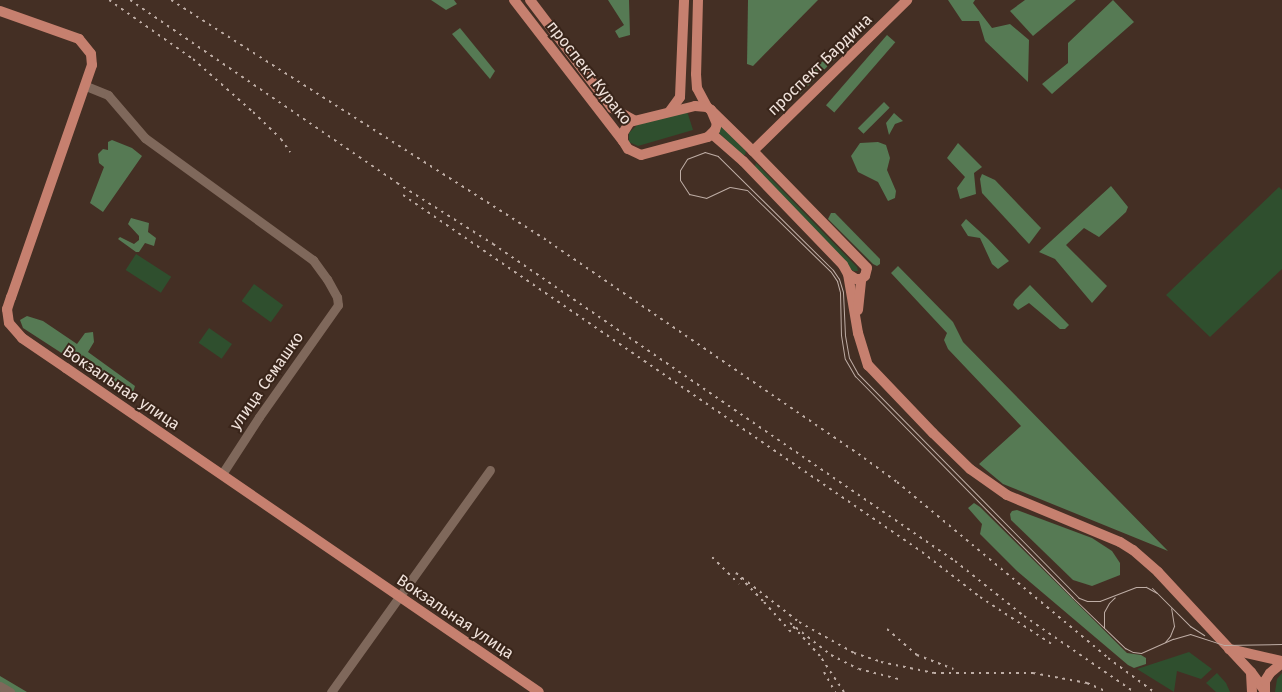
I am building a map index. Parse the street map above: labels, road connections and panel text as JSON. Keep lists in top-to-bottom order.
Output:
{
  "streets": {
    "main road": ["проспект Бардина", "проспект Курако", "Вокзальная улица"],
    "street": ["улица Семашко"]
  },
  "crossings": [
    ["улица Семашко", "Вокзальная улица"]
  ]
}
